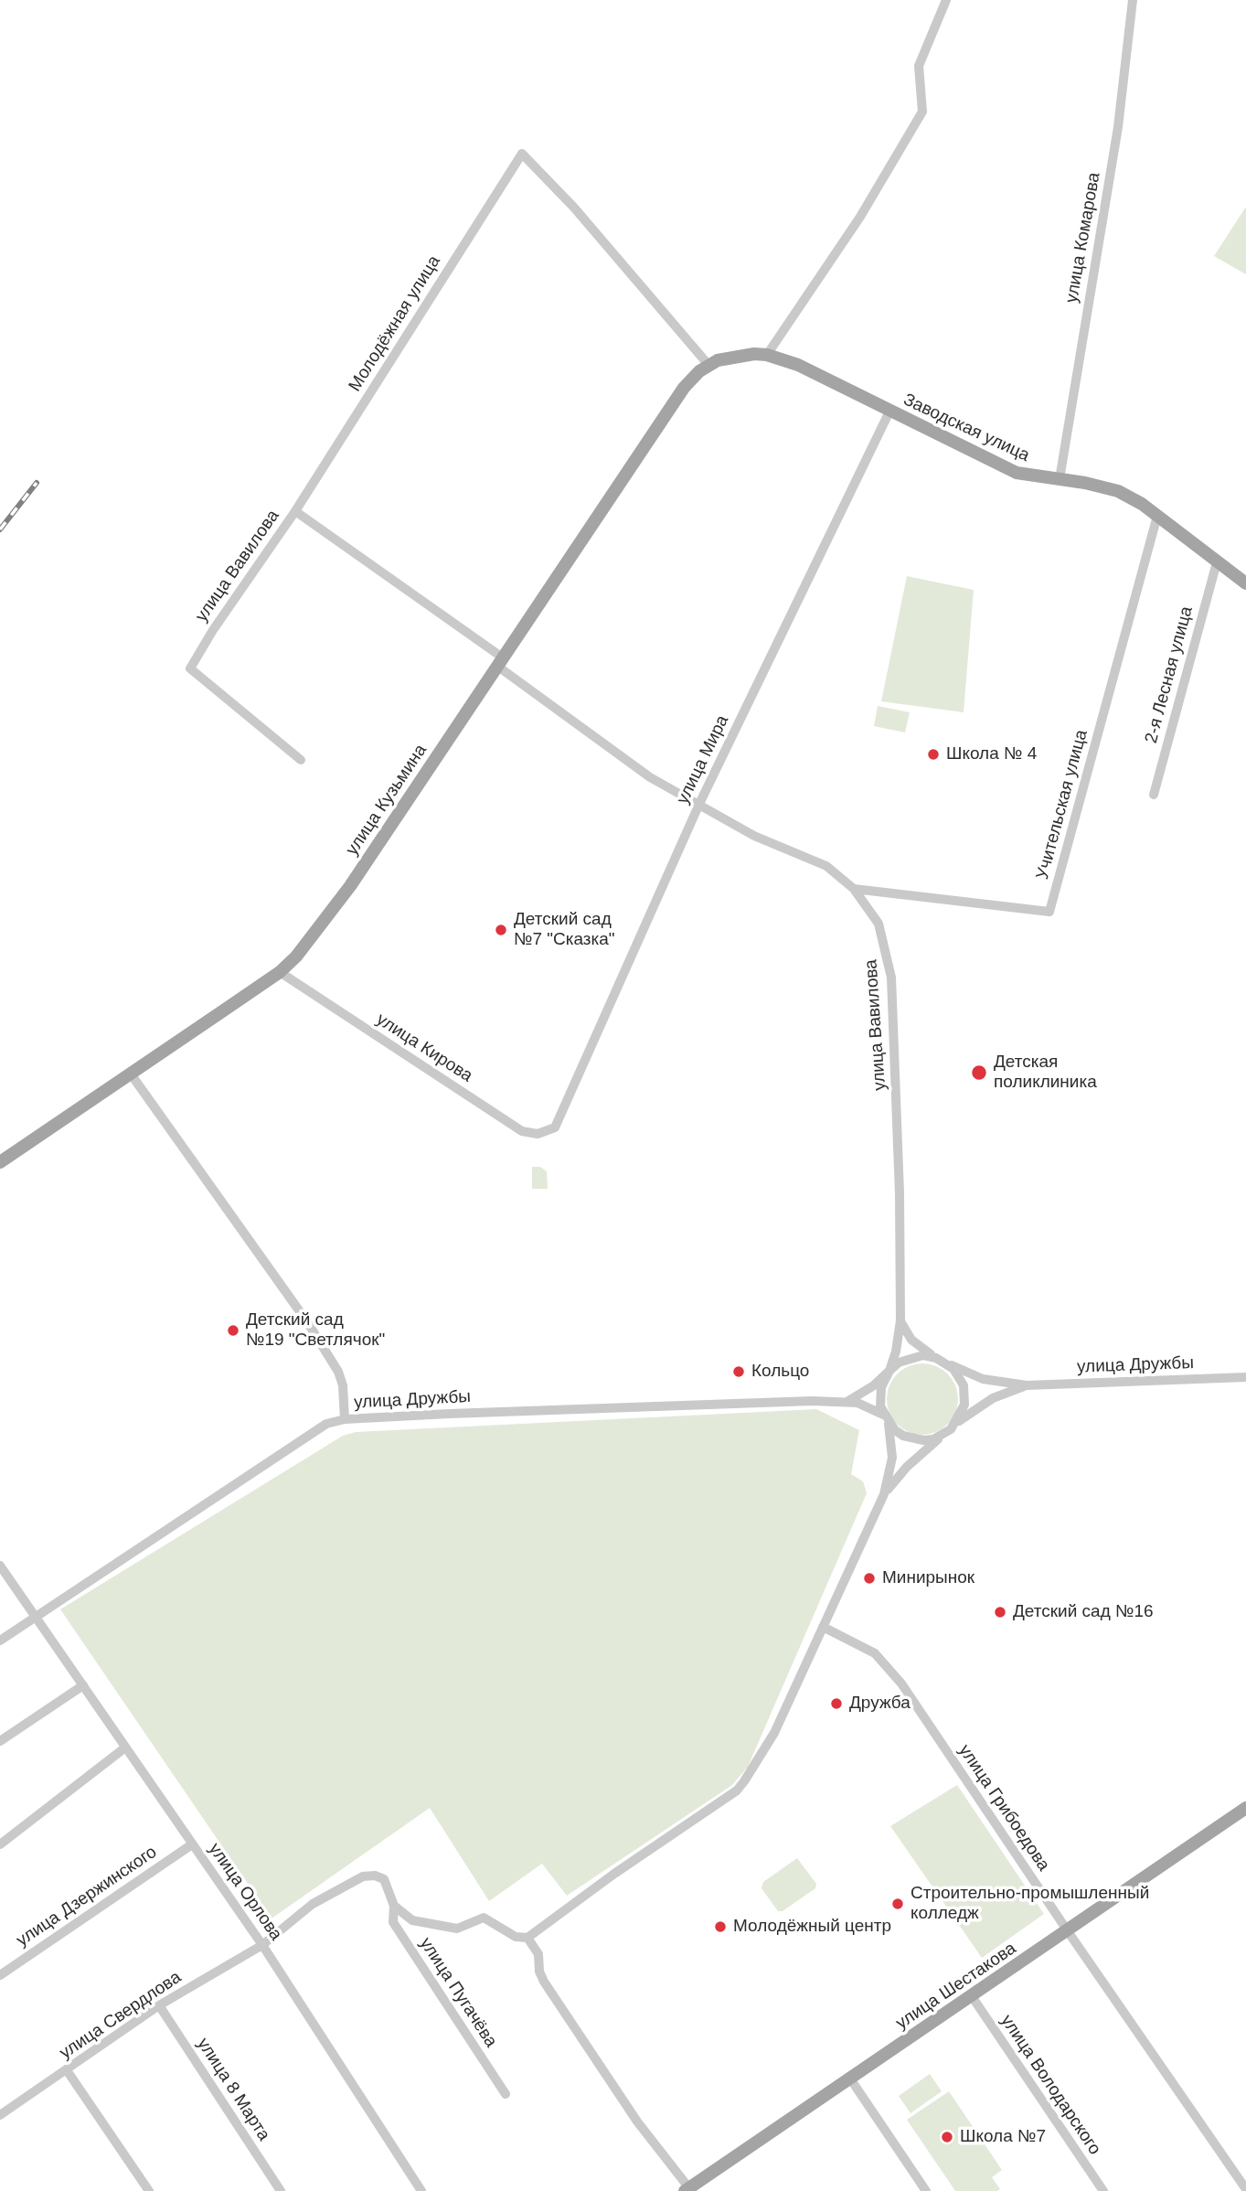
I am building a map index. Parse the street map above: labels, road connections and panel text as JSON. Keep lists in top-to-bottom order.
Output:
{
  "streets": {
    "main road": ["Заводская улица", "улица Кузьмина", "улица Шестакова"],
    "street": [
      "улица Комарова",
      "Молодёжная улица",
      "улица Вавилова",
      "2-я Лесная улица",
      "улица Мира",
      "Учительская улица",
      "улица Кирова",
      "улица Дружбы",
      "улица Грибоедова",
      "улица Орлова",
      "улица Дзержинского",
      "улица Пугачёва",
      "улица Свердлова",
      "улица Володарского",
      "улица 8 Марта"
    ]
  },
  "crossings": [
    ["улица Комарова", "Заводская улица"],
    ["Молодёжная улица", "Заводская улица"],
    ["Молодёжная улица", "улица Вавилова"],
    ["Молодёжная улица", "улица Кузьмина"],
    ["Заводская улица", "2-я Лесная улица"],
    ["Заводская улица", "улица Мира"],
    ["Заводская улица", "улица Кузьмина"],
    ["Заводская улица", "Учительская улица"],
    ["улица Вавилова", "улица Мира"],
    ["улица Вавилова", "улица Кузьмина"],
    ["улица Вавилова", "Учительская улица"],
    ["улица Мира", "улица Кирова"],
    ["улица Кузьмина", "улица Кирова"],
    ["улица Дружбы", "улица Орлова"],
    ["улица Грибоедова", "улица Шестакова"],
    ["улица Орлова", "улица Дзержинского"],
    ["улица Орлова", "улица Пугачёва"],
    ["улица Орлова", "улица Свердлова"],
    ["улица Шестакова", "улица Володарского"],
    ["улица Пугачёва", "улица Свердлова"],
    ["улица Свердлова", "улица 8 Марта"]
  ],
  "places": [
    "Школа № 4",
    "Детский сад №7 \"Сказка\"",
    "Детская поликлиника",
    "Детский сад №19 \"Светлячок\"",
    "Кольцо",
    "Минирынок",
    "Детский сад №16",
    "Дружба",
    "Строительно-промышленный колледж",
    "Молодёжный центр",
    "Школа №7"
  ]
}
